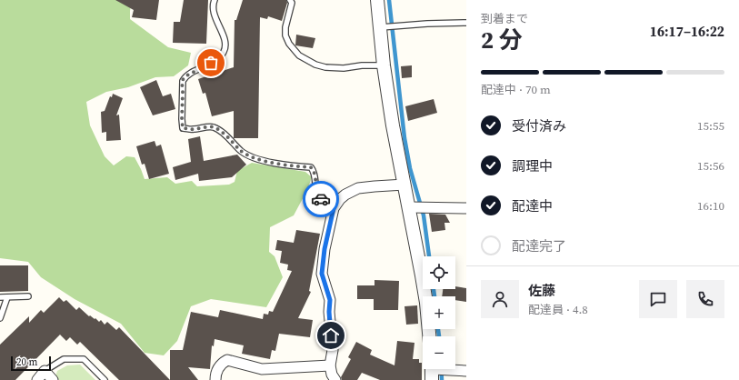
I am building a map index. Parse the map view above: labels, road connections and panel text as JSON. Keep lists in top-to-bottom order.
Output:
{
  "scale_bar": "20 m",
  "page": {
    "heading": ["2 分", "到着まで", "16:17–16:22"],
    "panel": ["佐藤", "配達員 · 4.8"],
    "bar": "配達中 · 70 m",
    "list": [
      ["受付済み", "15:55"],
      ["調理中", "15:56"],
      ["配達中", "16:10"],
      "配達完了"
    ],
    "map_buttons": ["+", "−"],
    "scale": "20 m"
  }
}
